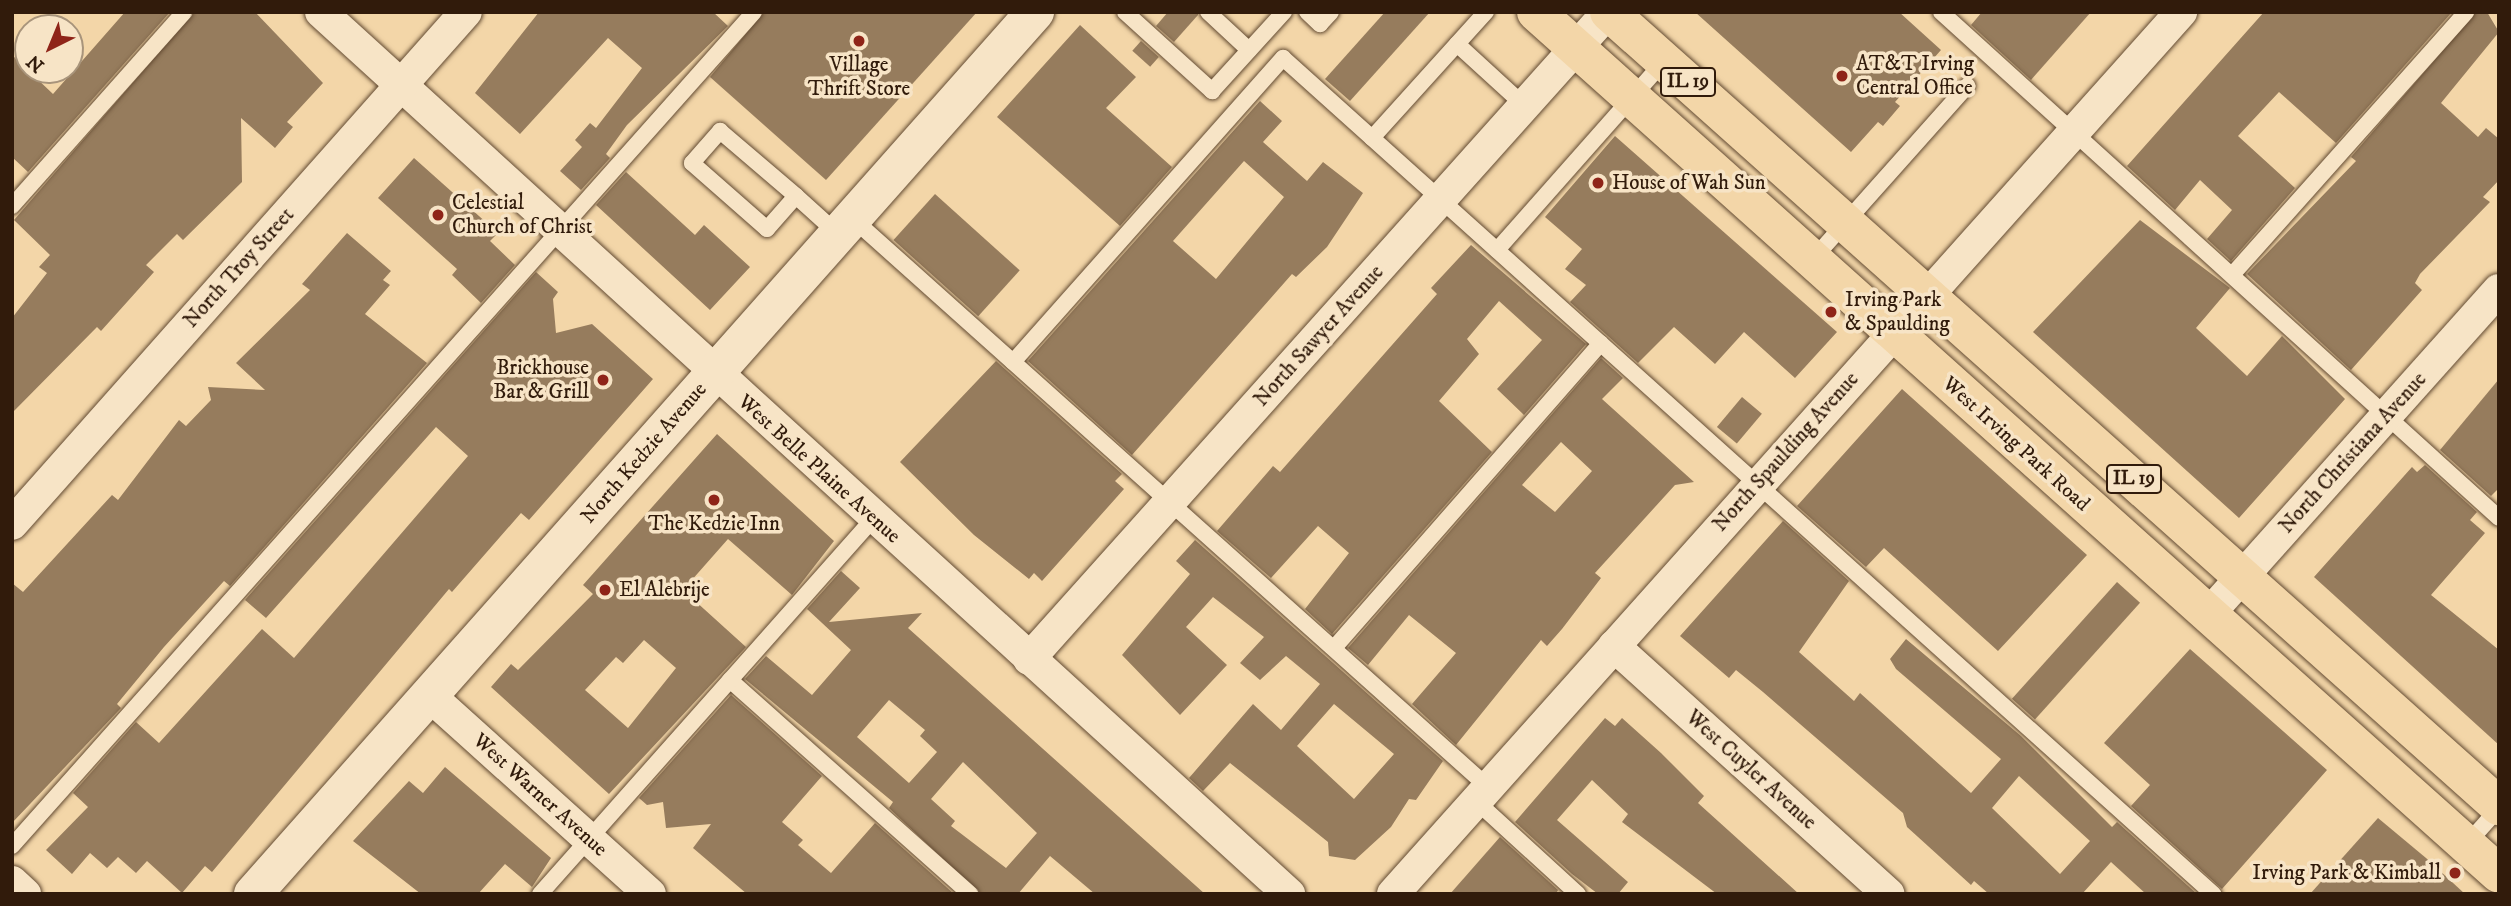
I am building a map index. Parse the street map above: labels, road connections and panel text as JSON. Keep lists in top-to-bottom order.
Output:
{
  "streets": {
    "main road": ["IL 19", "West Irving Park Road", "North Kedzie Avenue"],
    "street": [
      "North Troy Street",
      "North Sawyer Avenue",
      "North Spaulding Avenue",
      "North Christiana Avenue",
      "West Belle Plaine Avenue",
      "West Cuyler Avenue",
      "West Warner Avenue"
    ]
  },
  "crossings": [
    ["IL 19", "North Sawyer Avenue"],
    ["IL 19", "North Spaulding Avenue"],
    ["IL 19", "North Christiana Avenue"],
    ["North Troy Street", "West Belle Plaine Avenue"],
    ["North Sawyer Avenue", "West Irving Park Road"],
    ["North Sawyer Avenue", "West Belle Plaine Avenue"],
    ["West Irving Park Road", "North Spaulding Avenue"],
    ["West Irving Park Road", "North Christiana Avenue"],
    ["North Spaulding Avenue", "West Cuyler Avenue"],
    ["North Kedzie Avenue", "West Belle Plaine Avenue"],
    ["North Kedzie Avenue", "West Warner Avenue"]
  ],
  "places": [
    "Village Thrift Store",
    "AT&T Irving Central Office",
    "House of Wah Sun",
    "Celestial Church of Christ",
    "Irving Park & Spaulding",
    "Brickhouse Bar & Grill",
    "The Kedzie Inn",
    "El Alebrije",
    "Irving Park & Kimball"
  ],
  "north": "bottom left"
}
